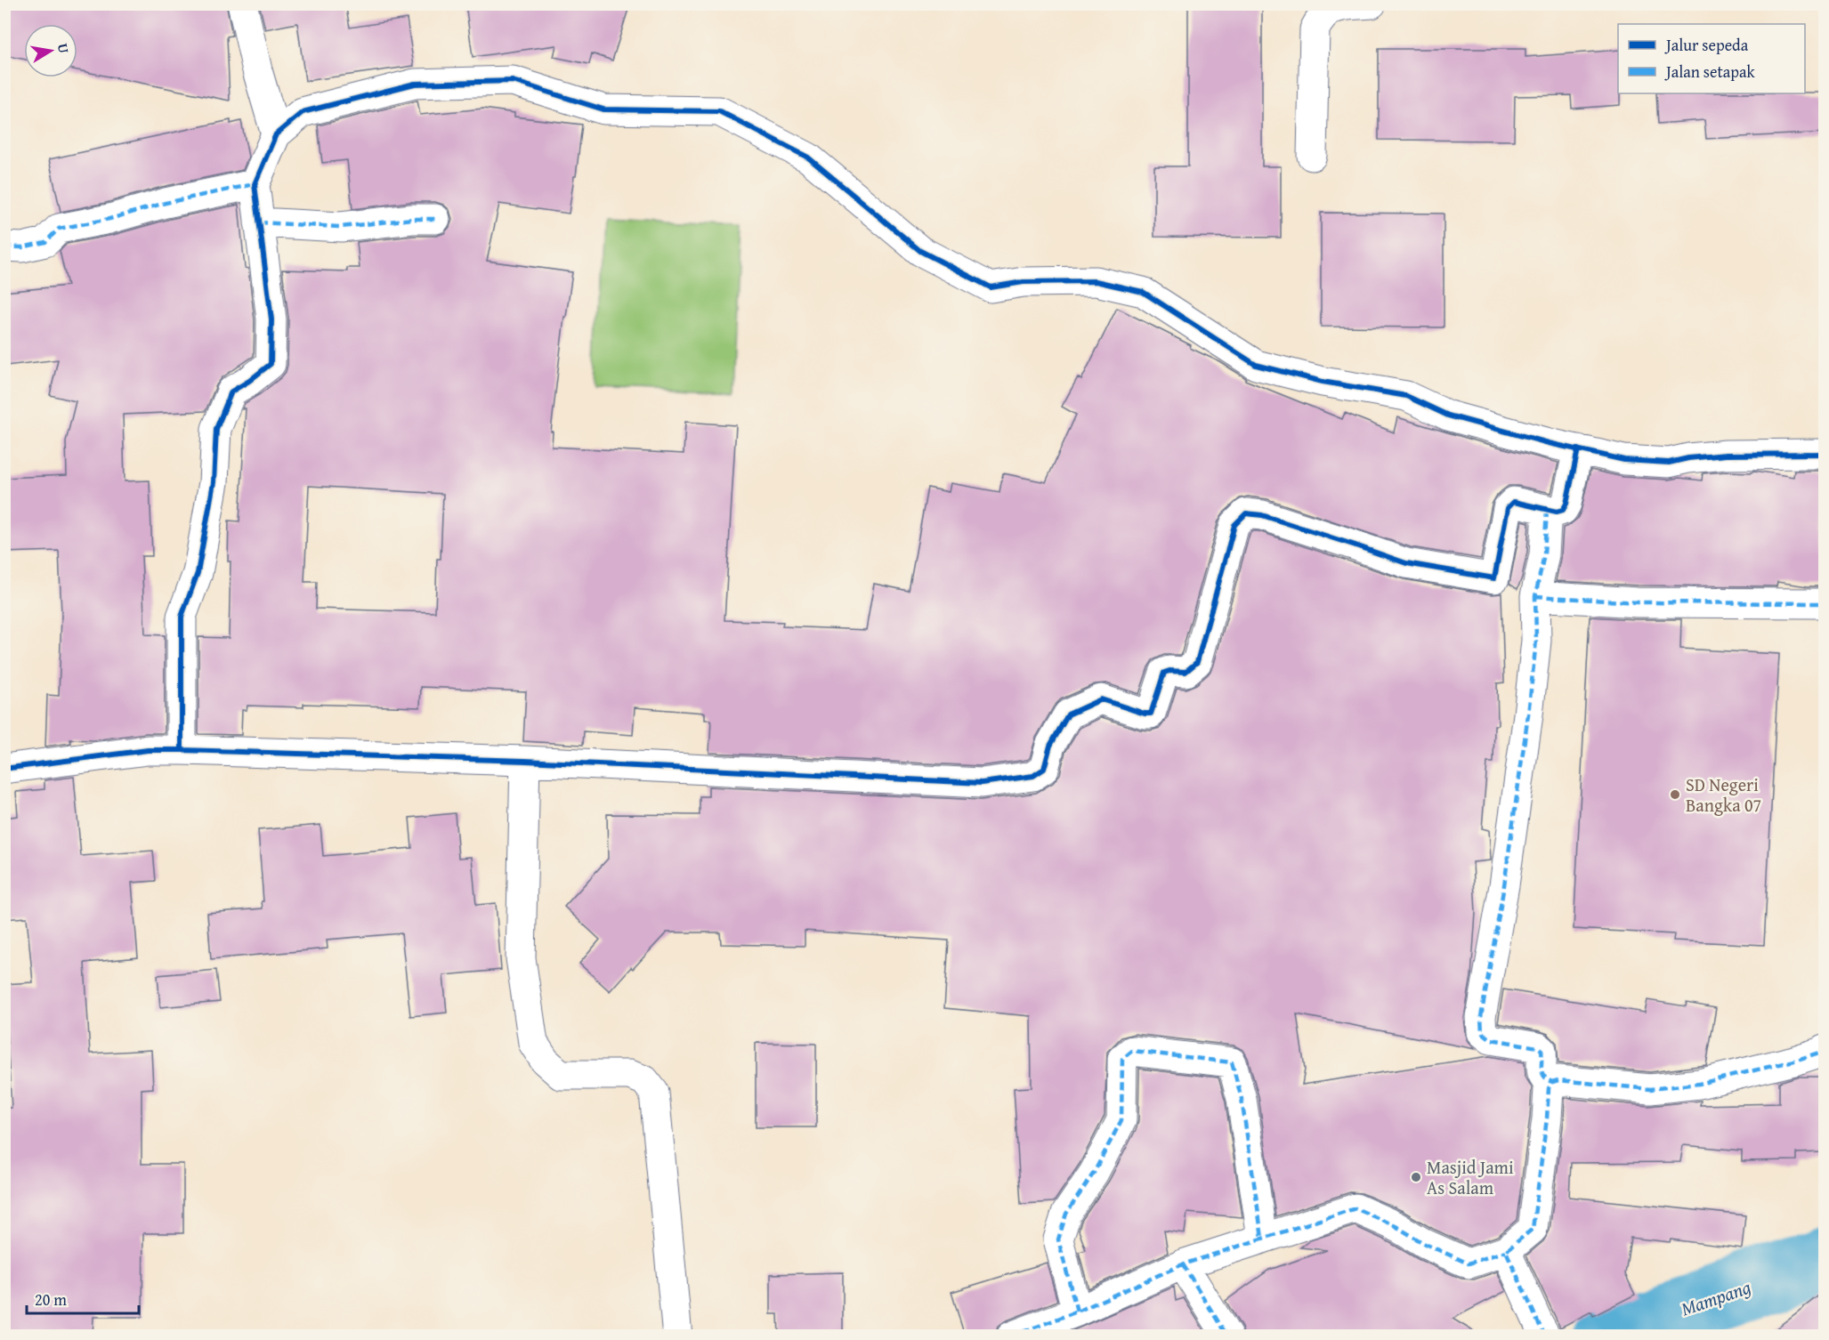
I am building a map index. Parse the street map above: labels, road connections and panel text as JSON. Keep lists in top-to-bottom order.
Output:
{
  "water": ["Mampang"],
  "places": ["SD Negeri Bangka 07", "Masjid Jami As Salam"],
  "legend": ["Jalur sepeda", "Jalan setapak"],
  "scale_bar": "20 m",
  "north": "right"
}
